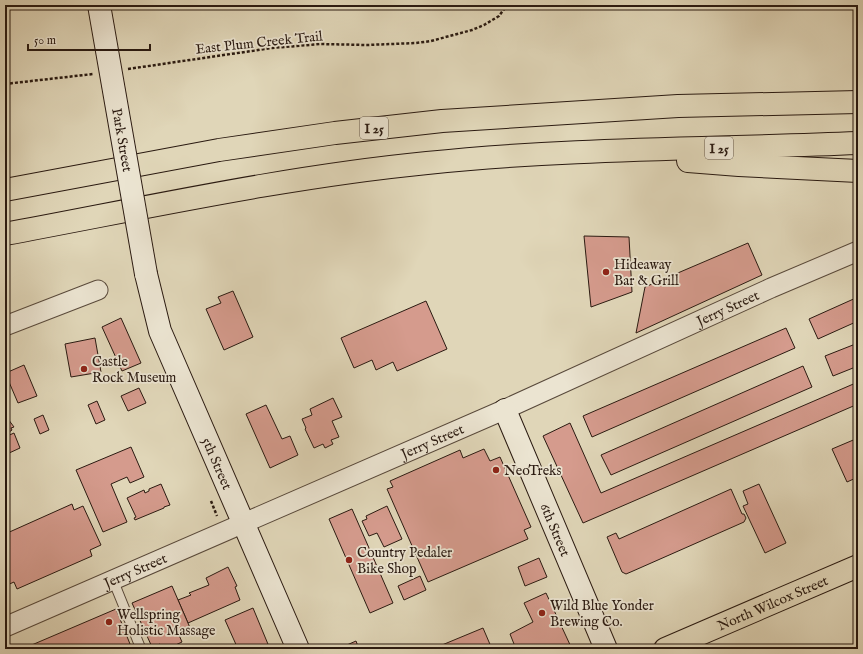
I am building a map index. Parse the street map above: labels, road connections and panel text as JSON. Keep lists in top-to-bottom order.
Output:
{
  "streets": {
    "main road": ["I 25", "North Wilcox Street"],
    "street": [
      "Park Street",
      "Jerry Street",
      "5th Street",
      "6th Street"
    ],
    "path": ["East Plum Creek Trail"]
  },
  "crossings": [
    ["Park Street", "5th Street"],
    ["Jerry Street", "5th Street"],
    ["Jerry Street", "6th Street"]
  ],
  "places": [
    "Hideaway Bar & Grill",
    "Castle Rock Museum",
    "NeoTreks",
    "Country Pedaler Bike Shop",
    "Wild Blue Yonder Brewing Co.",
    "Wellspring Holistic Massage"
  ],
  "scale_bar": "50 m"
}
